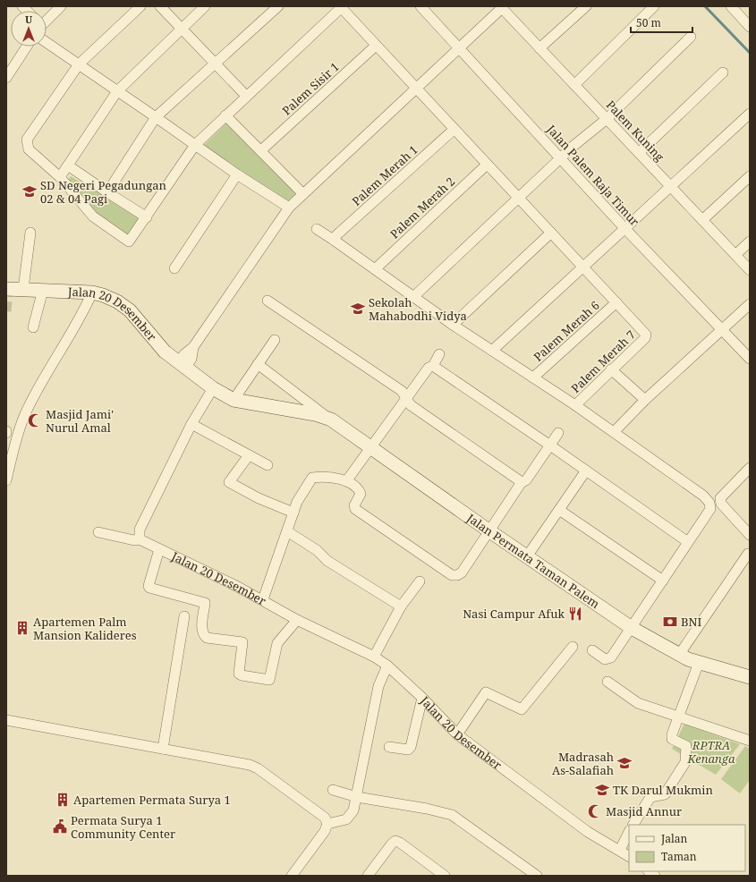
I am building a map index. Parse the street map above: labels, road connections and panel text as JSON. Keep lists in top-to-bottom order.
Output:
{
  "streets": {
    "street": [
      "Palem Sisir 1",
      "Palem Kuning",
      "Palem Merah 1",
      "Jalan Palem Raja Timur",
      "Palem Merah 2",
      "Jalan 20 Desember",
      "Palem Merah 6",
      "Palem Merah 7",
      "Jalan Permata Taman Palem"
    ]
  },
  "crossings": [
    ["Jalan 20 Desember", "Jalan Permata Taman Palem"],
    ["Palem Merah 6", "Palem Merah 7"]
  ],
  "parks": ["RPTRA Kenanga"],
  "places": {
    "school or university": [
      "SD Negeri Pegadungan 02 & 04 Pagi",
      "Sekolah Mahabodhi Vidya",
      "Madrasah As-Salafiah",
      "TK Darul Mukmin"
    ],
    "mosque": ["Masjid Jami' Nurul Amal", "Masjid Annur"],
    "restaurant": ["Nasi Campur Afuk"],
    "bank": ["BNI"],
    "building": ["Apartemen Palm Mansion Kalideres", "Apartemen Permata Surya 1"],
    "public building": ["Permata Surya 1 Community Center"]
  },
  "legend": ["Jalan", "Taman"],
  "scale_bar": "50 m",
  "north": "top"
}
